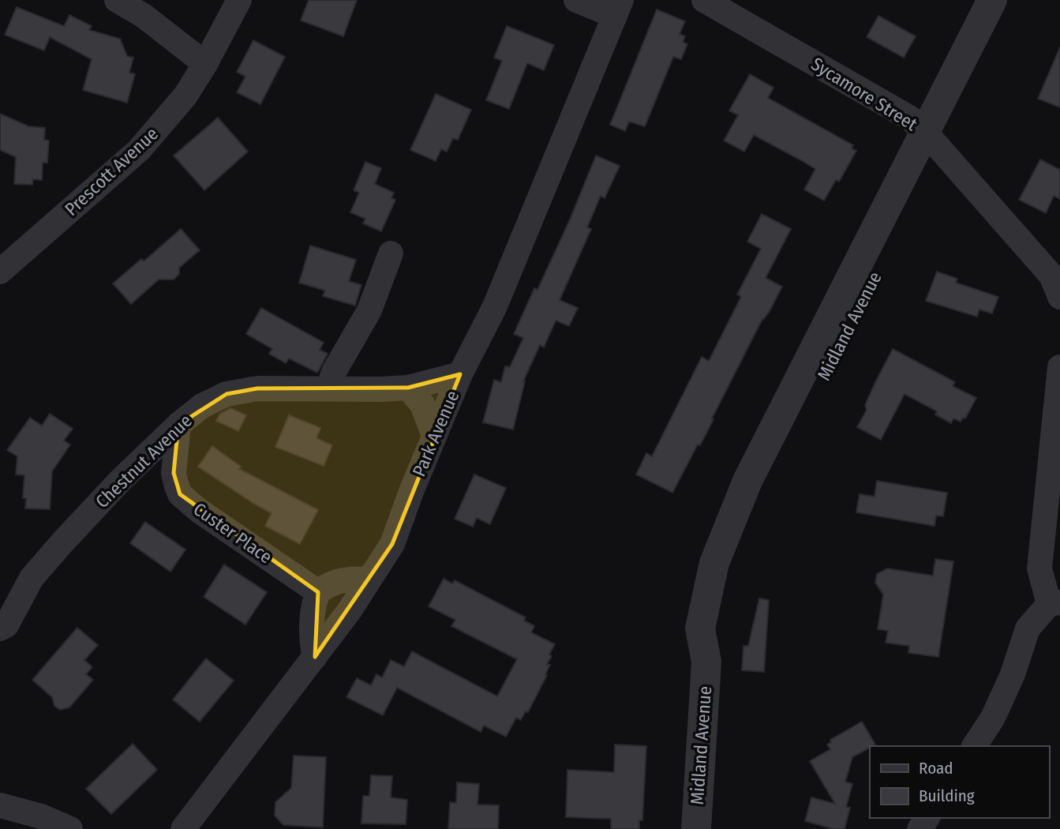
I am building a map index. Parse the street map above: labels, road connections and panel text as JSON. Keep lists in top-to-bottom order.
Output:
{
  "streets": {
    "street": [
      "Sycamore Street",
      "Prescott Avenue",
      "Midland Avenue",
      "Park Avenue",
      "Chestnut Avenue",
      "Custer Place"
    ]
  },
  "crossings": [
    ["Sycamore Street", "Midland Avenue"],
    ["Park Avenue", "Chestnut Avenue"],
    ["Chestnut Avenue", "Custer Place"]
  ],
  "legend": ["Road", "Building"]
}
